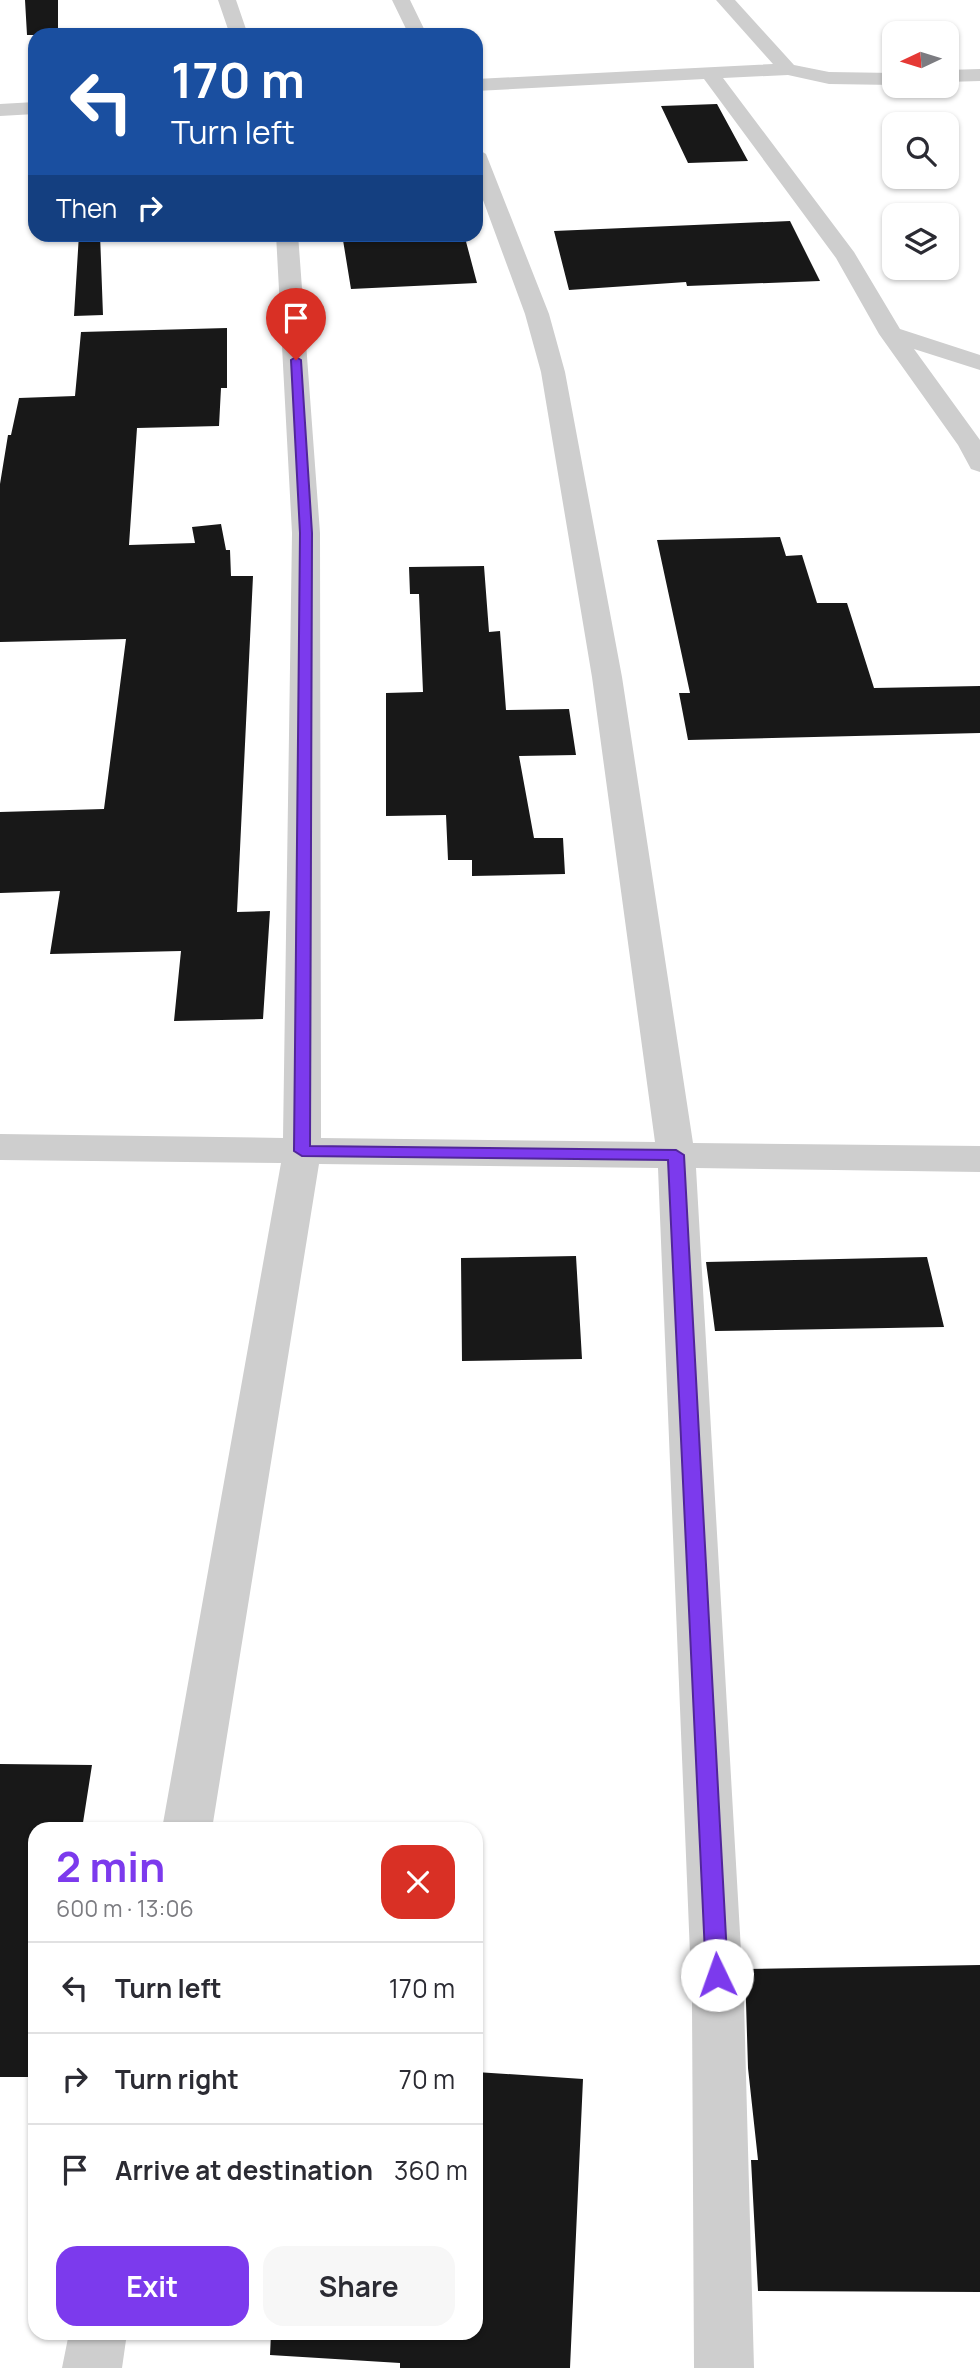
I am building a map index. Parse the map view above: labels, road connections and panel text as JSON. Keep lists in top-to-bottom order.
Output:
{
  "north": "left",
  "page": {
    "turn": ["170 m", "Turn left"],
    "then": "Then",
    "heading": ["2 min", "600 m · 13:06"],
    "list": [
      {
        "name": "Turn left",
        "value": "170 m"
      },
      {
        "name": "Turn right",
        "value": "70 m"
      },
      {
        "name": "Arrive at destination",
        "value": "360 m"
      }
    ],
    "buttons": ["Exit", "Share"]
  }
}
